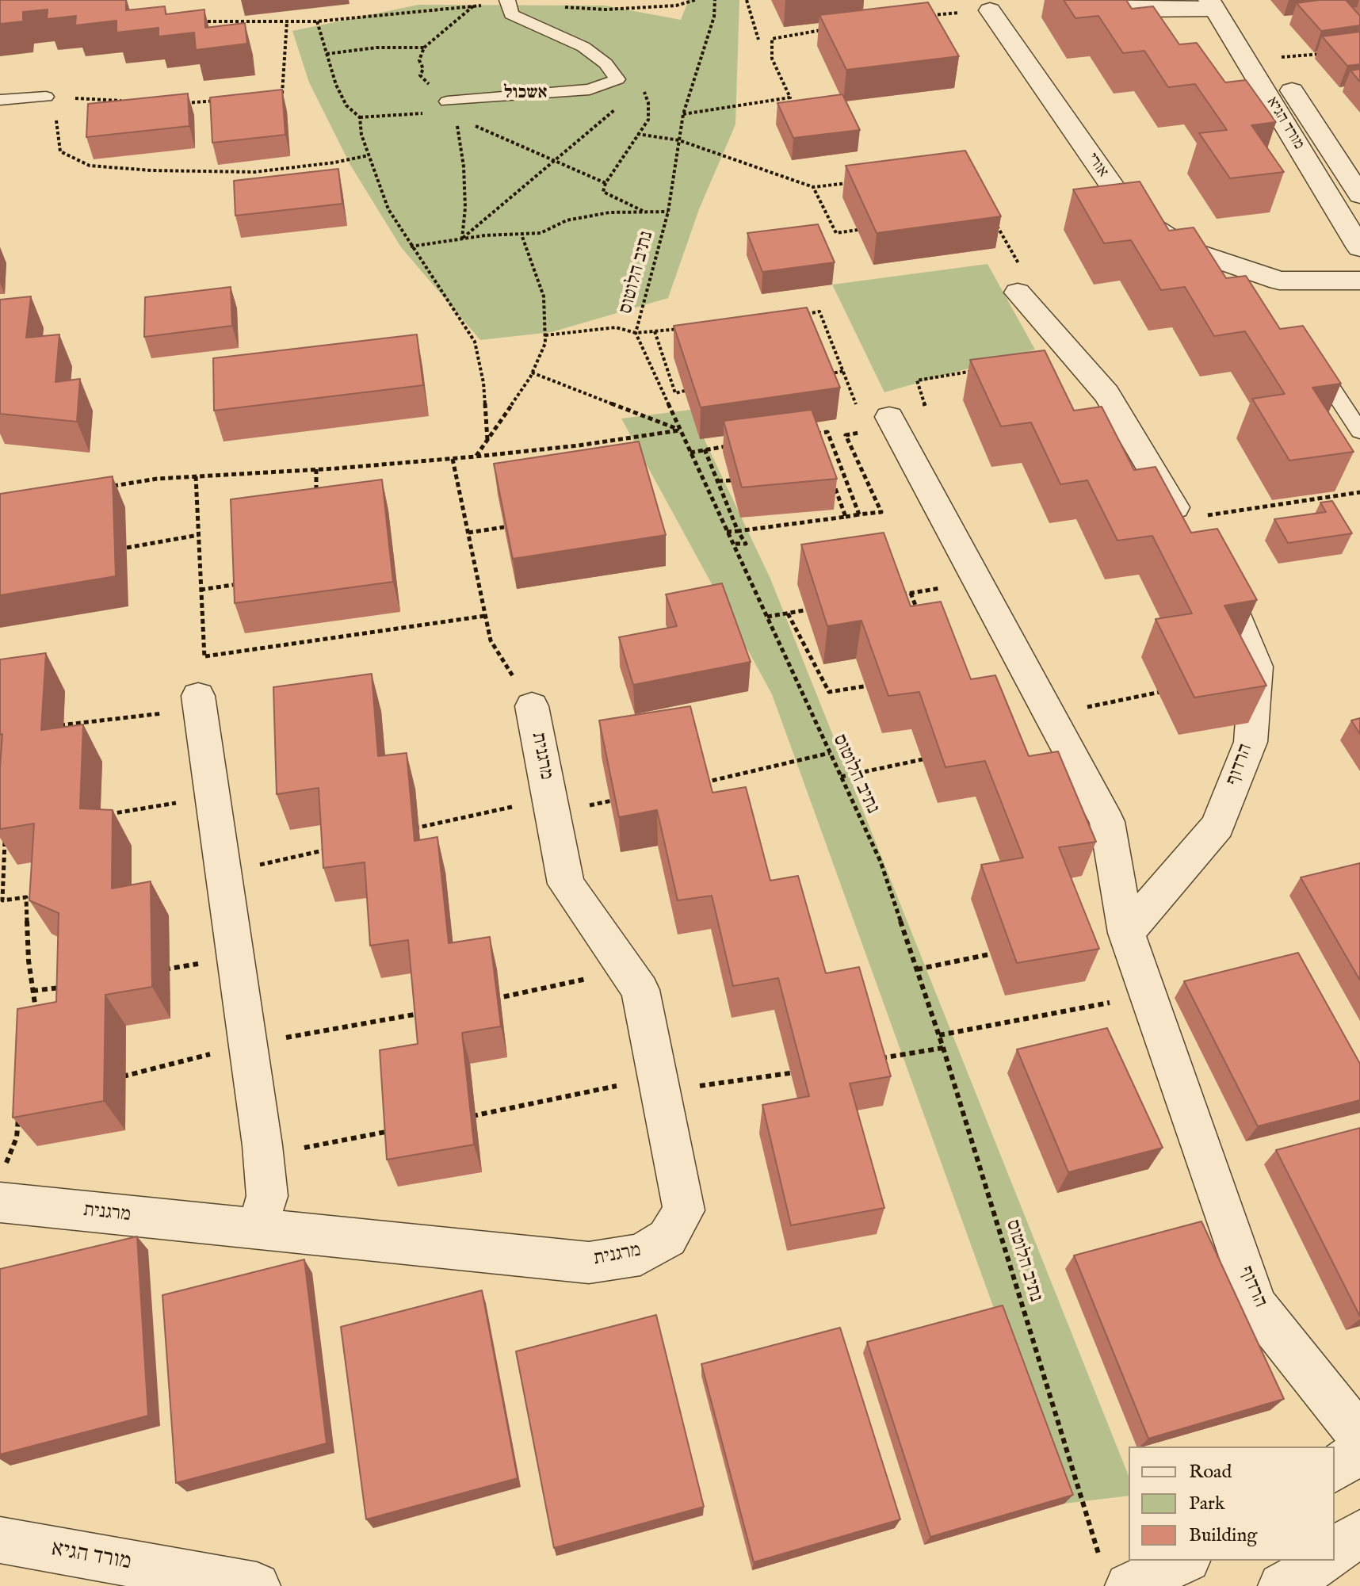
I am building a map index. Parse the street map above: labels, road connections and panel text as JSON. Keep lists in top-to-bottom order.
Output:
{
  "streets": {
    "street": [
      "מורד הגיא",
      "אורי",
      "מרגנית",
      "הרדוף"
    ],
    "path": ["נתיב הלוטוס"]
  },
  "districts": ["אשכול"],
  "legend": ["Road", "Park", "Building"]
}
